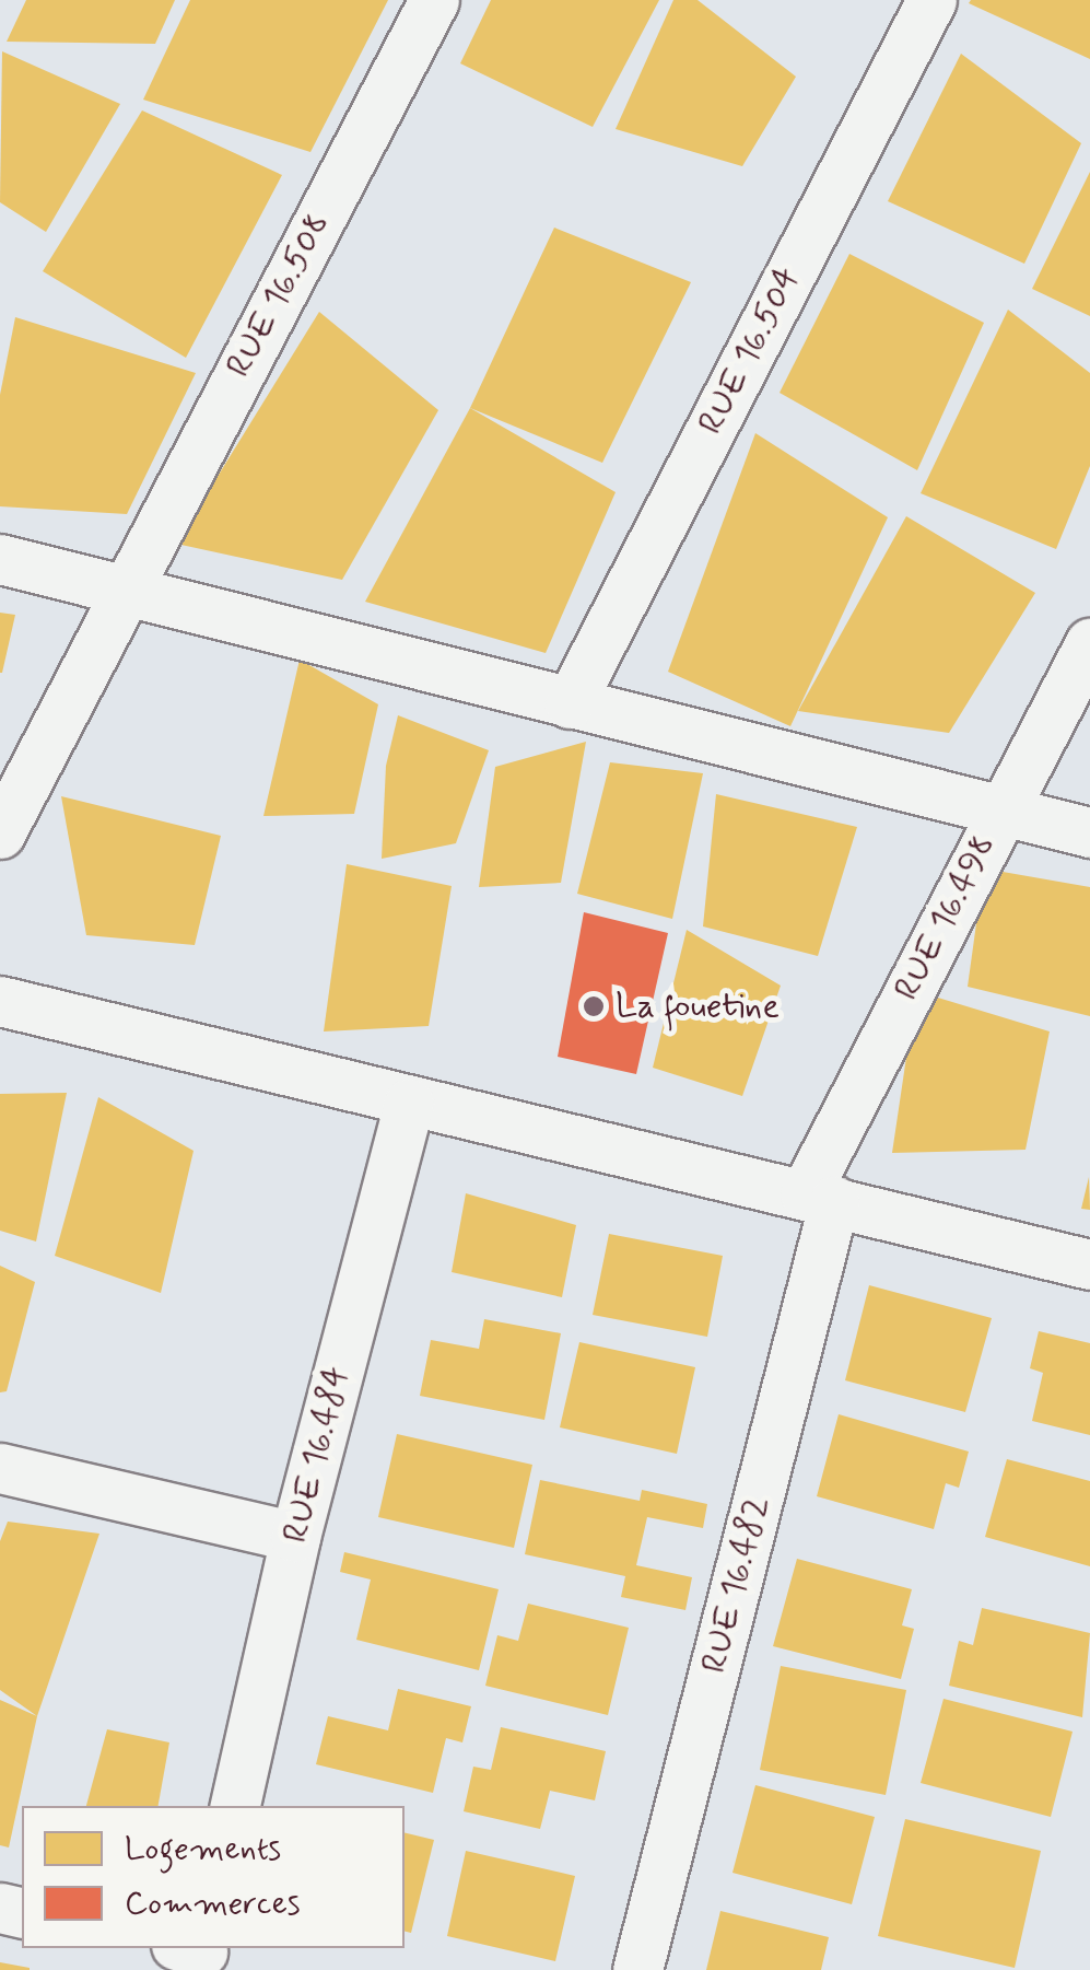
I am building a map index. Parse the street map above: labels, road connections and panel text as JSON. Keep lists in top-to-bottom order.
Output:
{
  "streets": {
    "street": [
      "RUE 16.508",
      "RUE 16.504",
      "RUE 16.498",
      "RUE 16.484",
      "RUE 16.482"
    ]
  },
  "crossings": [
    ["RUE 16.498", "RUE 16.482"]
  ],
  "places": ["La fouetine"],
  "legend": ["Logements", "Commerces"]
}
